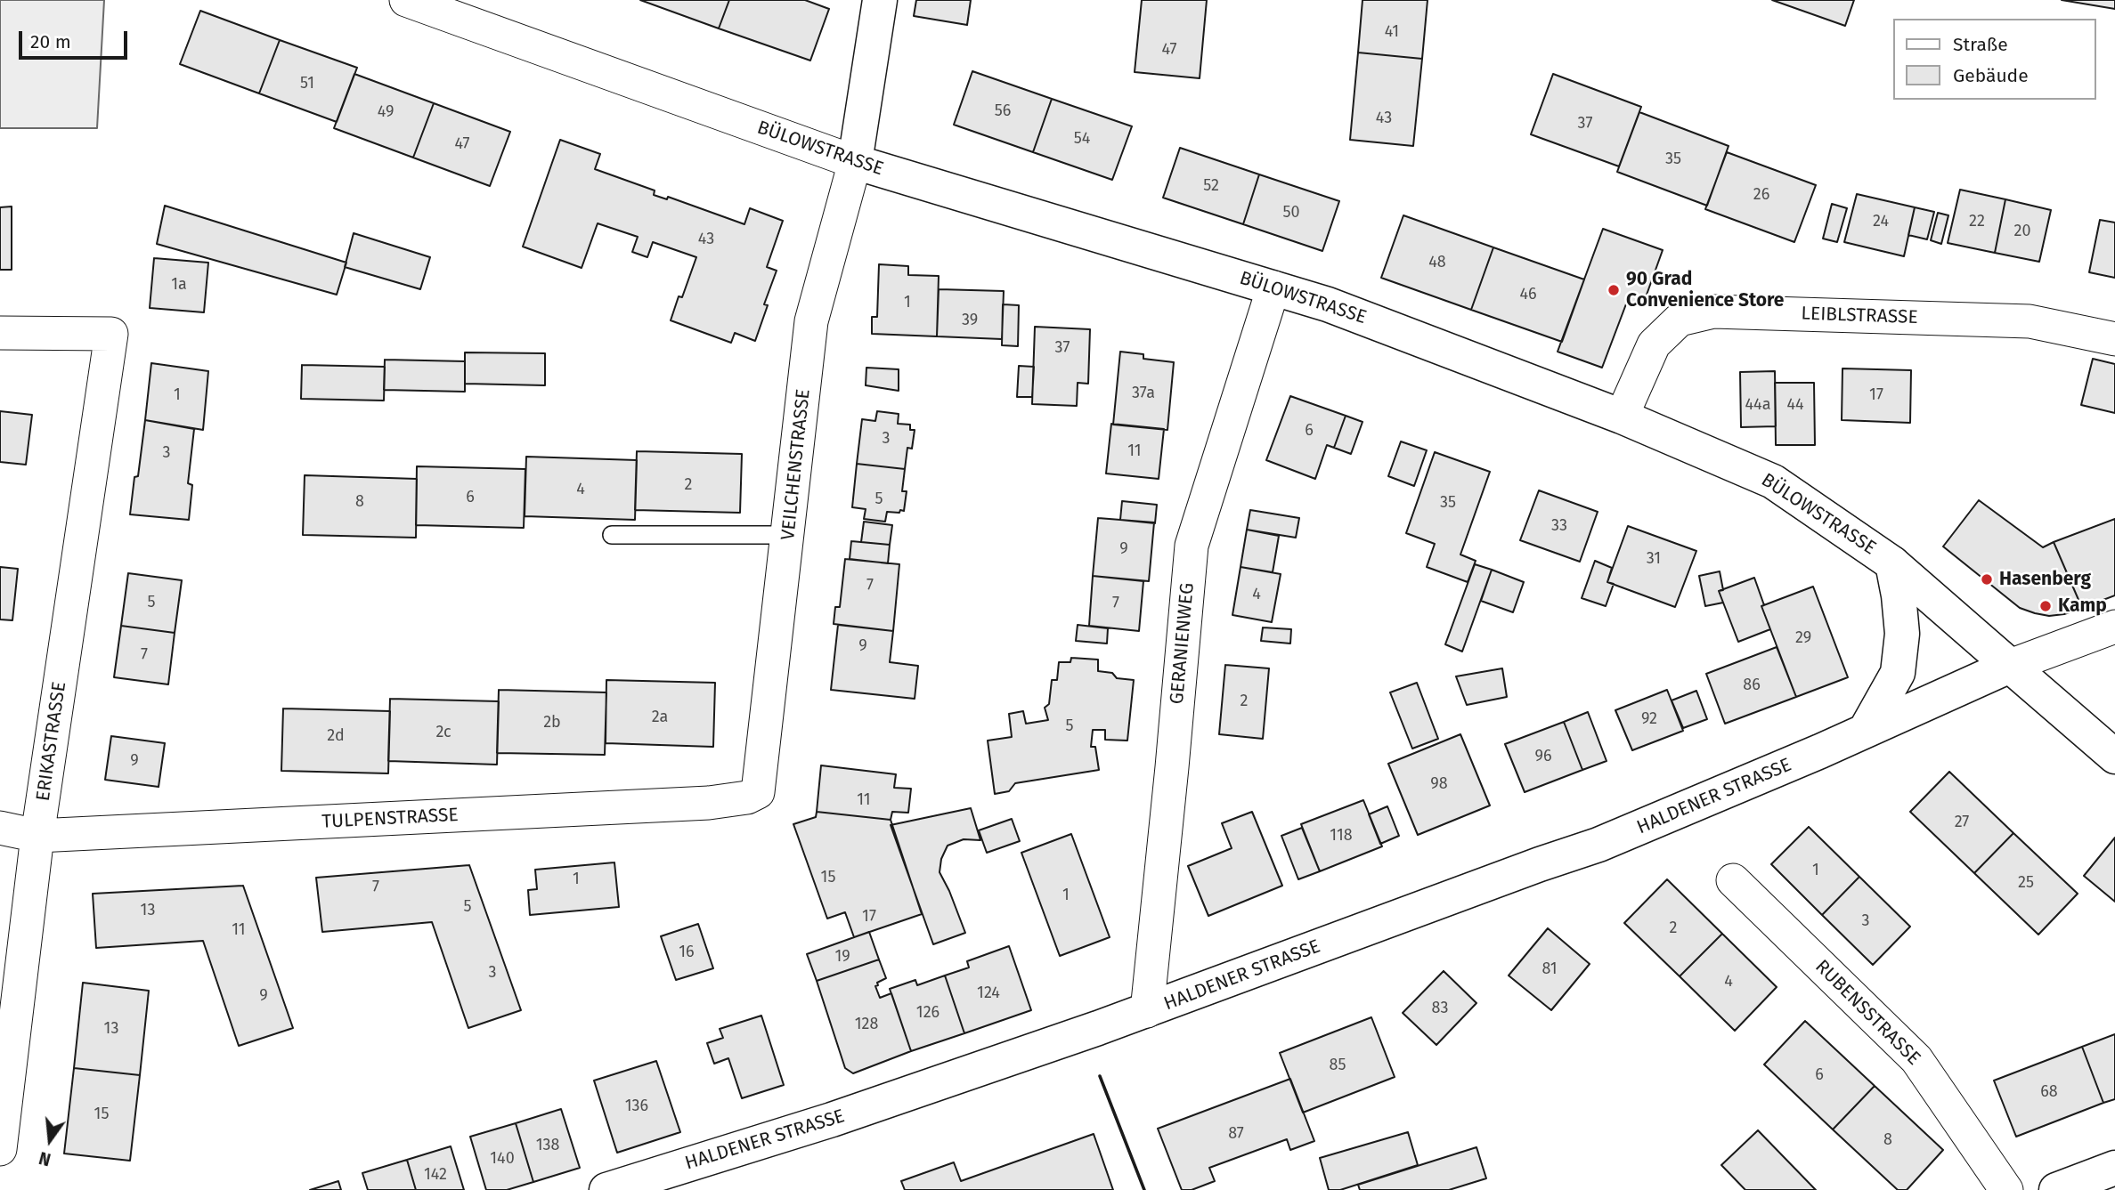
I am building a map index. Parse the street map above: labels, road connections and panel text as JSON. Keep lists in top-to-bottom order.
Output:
{
  "streets": {
    "main road": ["BÜLOWSTRASSE", "HALDENER STRASSE"],
    "street": [
      "LEIBLSTRASSE",
      "VEILCHENSTRASSE",
      "GERANIENWEG",
      "ERIKASTRASSE",
      "TULPENSTRASSE",
      "RUBENSSTRASSE"
    ]
  },
  "crossings": [
    ["BÜLOWSTRASSE", "LEIBLSTRASSE"],
    ["BÜLOWSTRASSE", "VEILCHENSTRASSE"],
    ["BÜLOWSTRASSE", "GERANIENWEG"],
    ["BÜLOWSTRASSE", "HALDENER STRASSE"],
    ["VEILCHENSTRASSE", "TULPENSTRASSE"],
    ["GERANIENWEG", "HALDENER STRASSE"],
    ["ERIKASTRASSE", "TULPENSTRASSE"]
  ],
  "places": ["90 Grad Convenience Store", "Hasenberg", "Kamp"],
  "house_numbers": [
    "41",
    "47",
    "51",
    "56",
    "49",
    "43",
    "37",
    "54",
    "47",
    "35",
    "52",
    "26",
    "50",
    "24",
    "22",
    "20",
    "43",
    "48",
    "1a",
    "46",
    "1",
    "39",
    "37",
    "37a",
    "1",
    "17",
    "44a",
    "44",
    "6",
    "3",
    "11",
    "3",
    "2",
    "4",
    "6",
    "5",
    "8",
    "35",
    "33",
    "9",
    "31",
    "7",
    "4",
    "5",
    "7",
    "29",
    "9",
    "7",
    "86",
    "2",
    "2a",
    "92",
    "2b",
    "5",
    "2c",
    "2d",
    "96",
    "9",
    "98",
    "11",
    "27",
    "118",
    "1",
    "15",
    "1",
    "25",
    "7",
    "1",
    "5",
    "13",
    "17",
    "3",
    "2",
    "11",
    "16",
    "19",
    "81",
    "3",
    "4",
    "124",
    "9",
    "83",
    "126",
    "128",
    "13",
    "85",
    "6",
    "68",
    "136",
    "15",
    "87",
    "8",
    "138",
    "140",
    "142"
  ],
  "legend": ["Straße", "Gebäude"],
  "scale_bar": "20 m",
  "north": "bottom"
}
